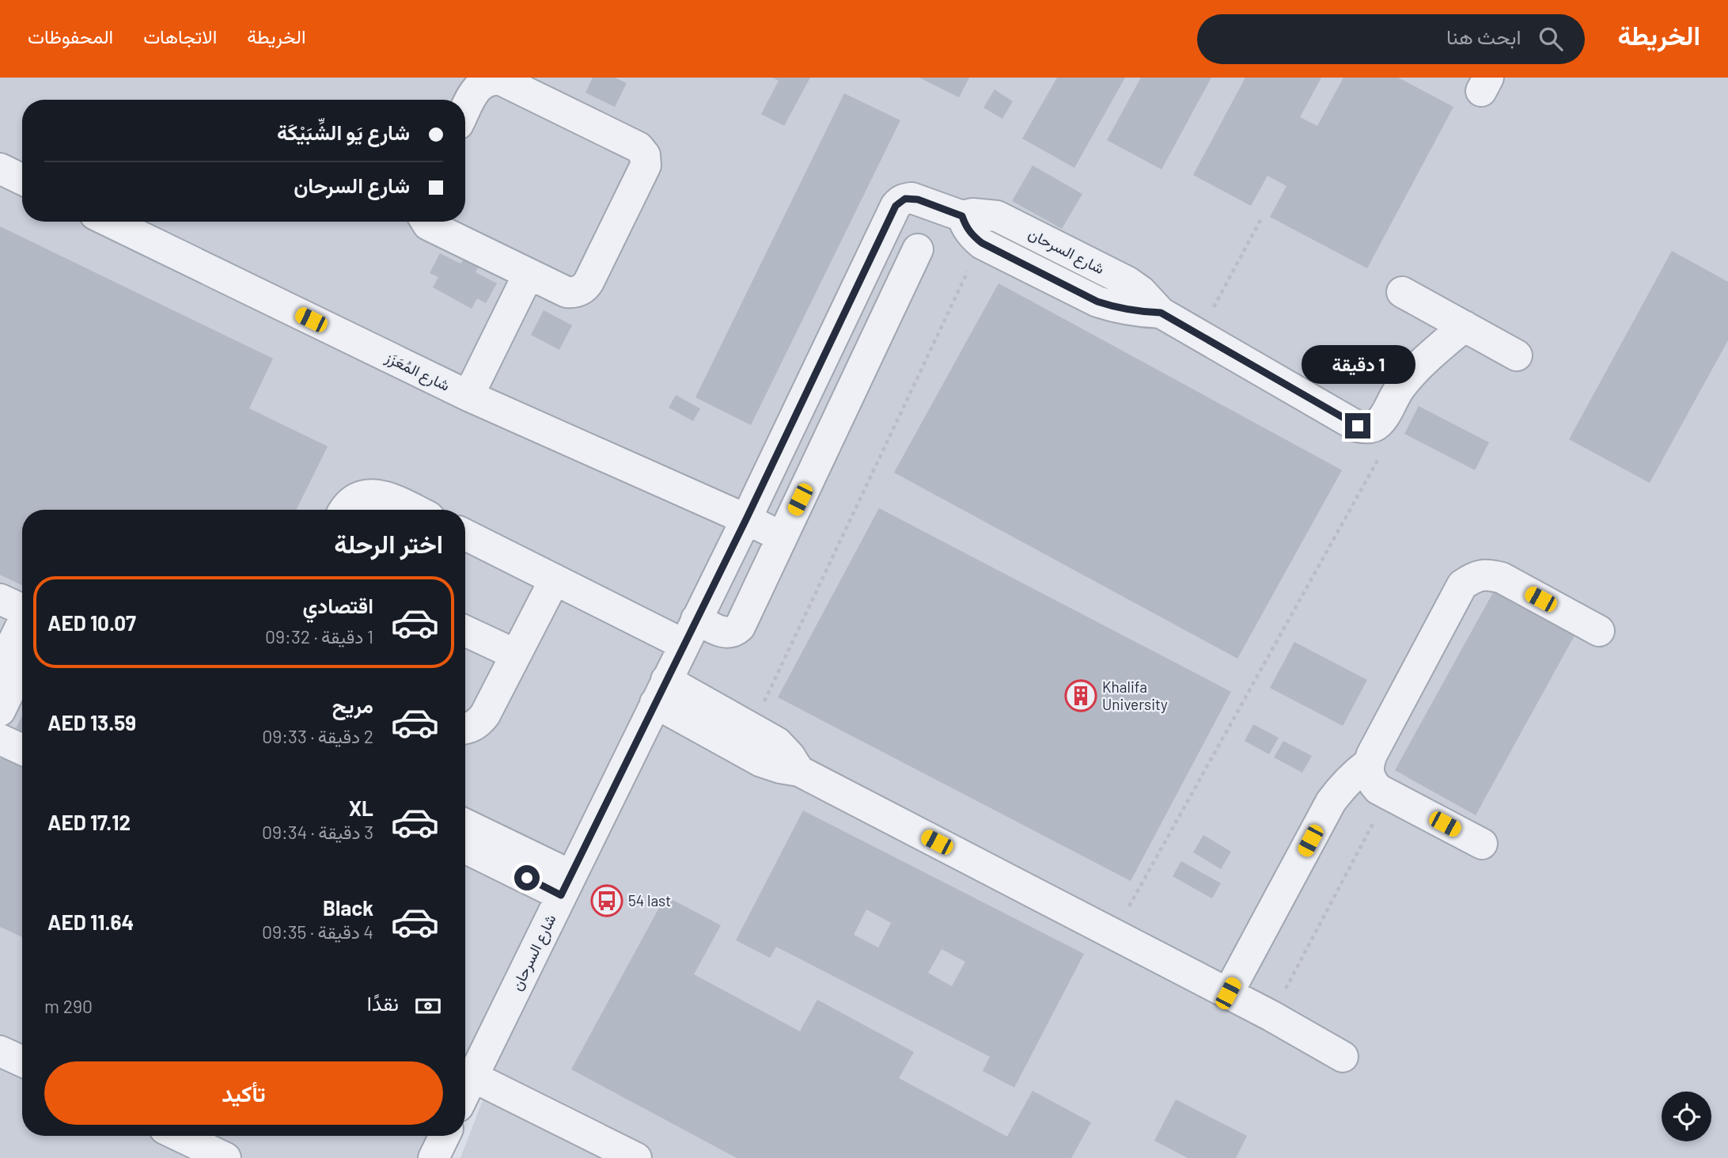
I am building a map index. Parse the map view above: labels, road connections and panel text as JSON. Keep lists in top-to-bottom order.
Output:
{
  "streets": {
    "street": ["شارع السرحان", "شارع المُعَزَز"]
  },
  "crossings": [
    ["شارع السرحان", "شارع المُعَزَز"]
  ],
  "places": {
    "building": ["Khalifa University"],
    "bus stop": ["54 last"]
  },
  "page": {
    "header": "الخريطة",
    "search": "ابحث هنا",
    "nav": ["الخريطة", "الاتجاهات", "المحفوظات"],
    "banner": ["شارع يَو الشِّبَيْكَة", "شارع السرحان"],
    "bubble": "1 دقيقة",
    "heading": "اختر الرحلة",
    "list": [
      {
        "name": "اقتصادي",
        "note": "1 دقيقة · 09:32",
        "value": "AED 10.07"
      },
      {
        "name": "مريح",
        "note": "2 دقيقة · 09:33",
        "value": "AED 13.59"
      },
      {
        "name": "XL",
        "note": "3 دقيقة · 09:34",
        "value": "AED 17.12"
      },
      {
        "name": "Black",
        "note": "4 دقيقة · 09:35",
        "value": "AED 11.64"
      }
    ],
    "pay": ["نقدًا", "290 m"],
    "buttons": "تأكيد"
  }
}
